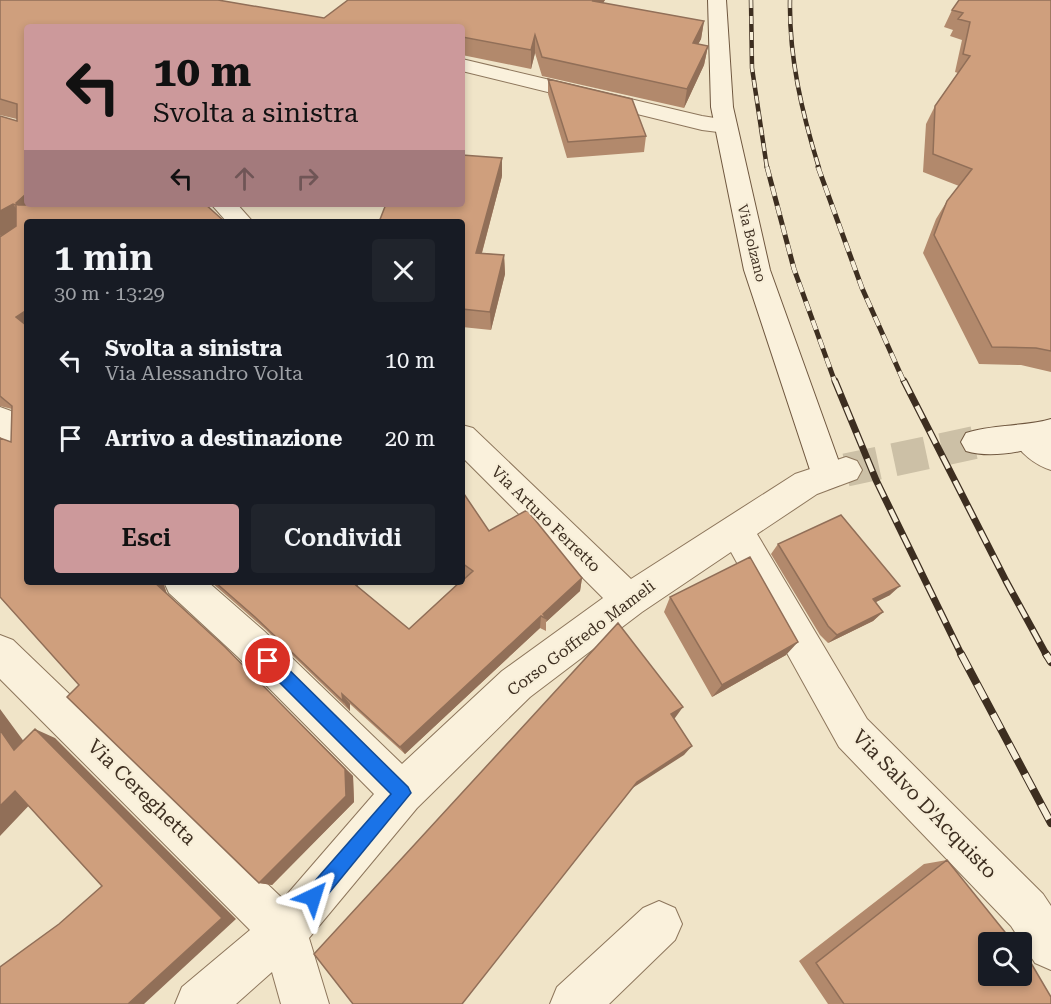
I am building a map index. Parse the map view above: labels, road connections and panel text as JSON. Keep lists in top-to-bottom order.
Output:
{
  "streets": {
    "street": [
      "Via Bolzano",
      "Via Arturo Ferretto",
      "Corso Goffredo Mameli",
      "Via Cereghetta",
      "Via Salvo D'Acquisto"
    ]
  },
  "crossings": [
    ["Via Bolzano", "Corso Goffredo Mameli"],
    ["Via Arturo Ferretto", "Corso Goffredo Mameli"],
    ["Corso Goffredo Mameli", "Via Cereghetta"],
    ["Corso Goffredo Mameli", "Via Salvo D'Acquisto"]
  ],
  "page": {
    "turn": ["10 m", "Svolta a sinistra"],
    "heading": ["1 min", "30 m · 13:29"],
    "list": [
      {
        "name": "Svolta a sinistra",
        "note": "Via Alessandro Volta",
        "value": "10 m"
      },
      {
        "name": "Arrivo a destinazione",
        "value": "20 m"
      }
    ],
    "buttons": ["Esci", "Condividi"]
  }
}
